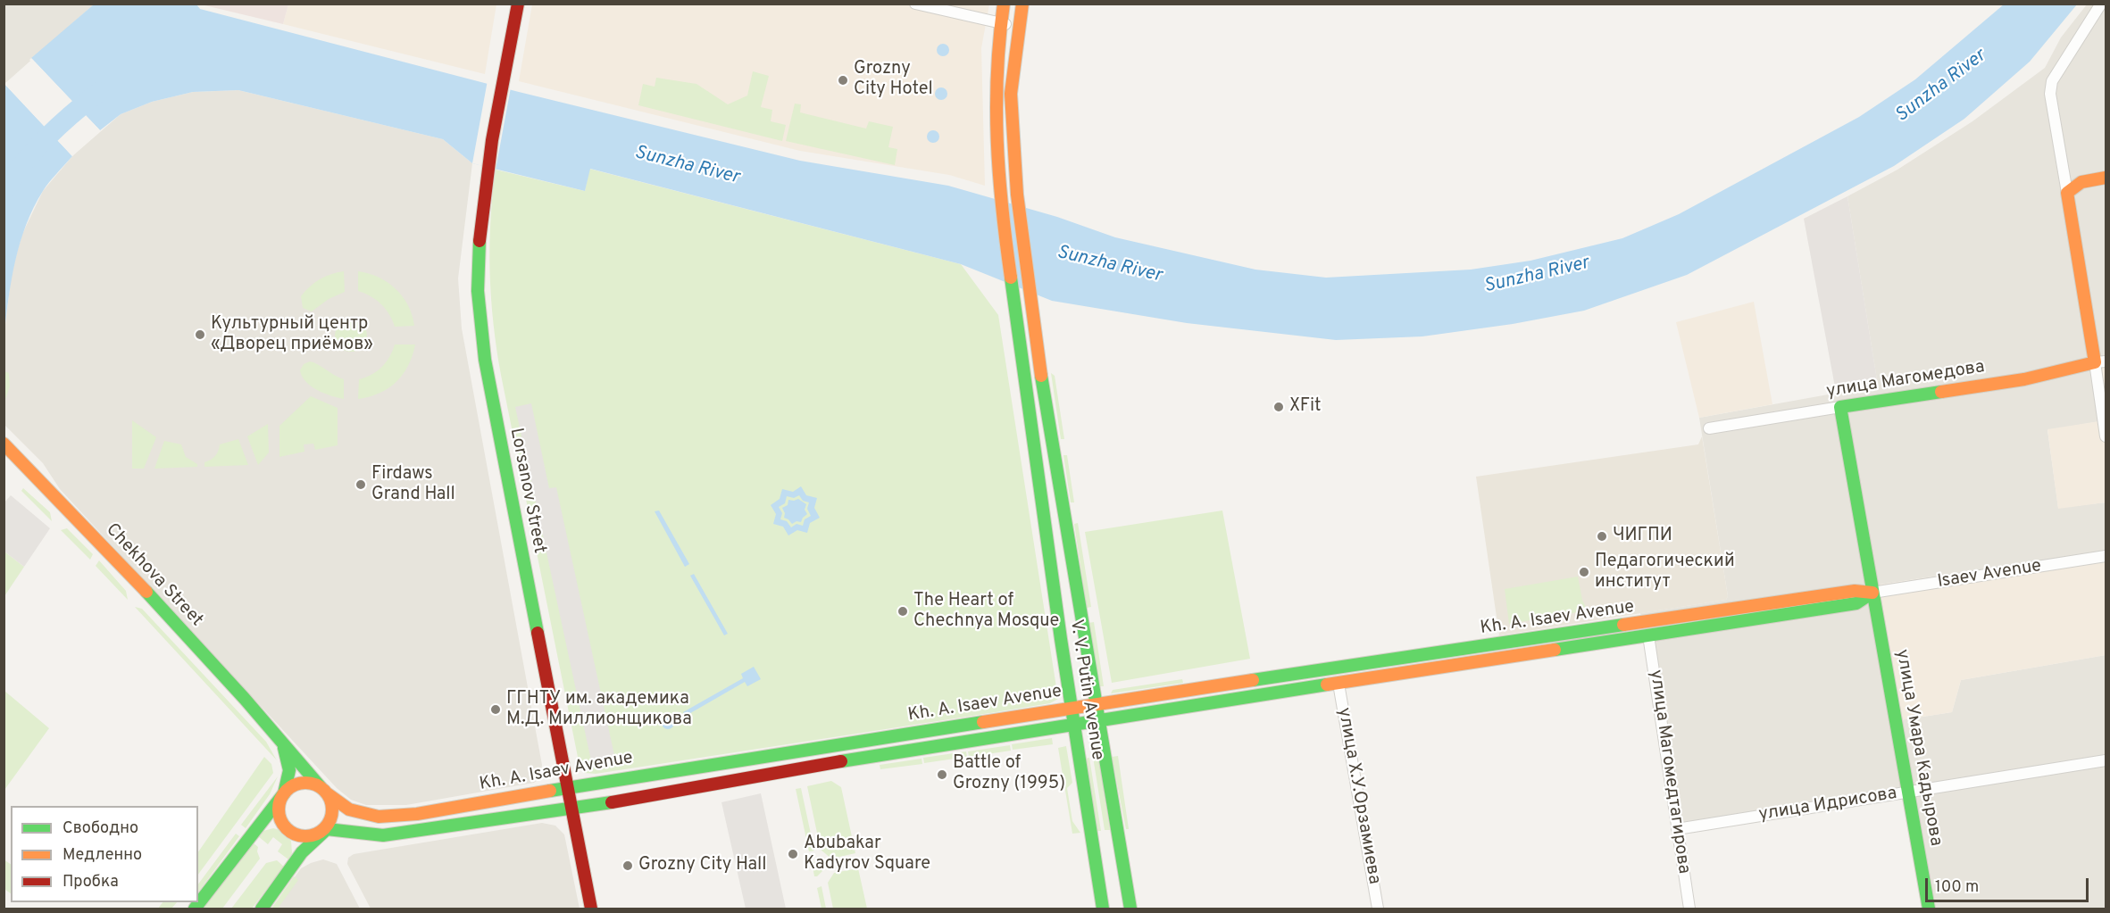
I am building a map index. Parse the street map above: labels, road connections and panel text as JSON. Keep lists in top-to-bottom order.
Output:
{
  "streets": {
    "main road": [
      "улица Магомедова",
      "Lorsanov Street",
      "Chekhova Street",
      "Kh. A. Isaev Avenue",
      "V. V. Putin Avenue",
      "улица Умара Кадырова"
    ],
    "street": [
      "Isaev Avenue",
      "улица Магомедтагирова",
      "улица Х.У.Орзамиева",
      "улица Идрисова"
    ]
  },
  "crossings": [
    ["улица Магомедова", "улица Умара Кадырова"],
    ["Lorsanov Street", "Kh. A. Isaev Avenue"],
    ["Isaev Avenue", "Kh. A. Isaev Avenue"],
    ["Isaev Avenue", "улица Умара Кадырова"],
    ["Chekhova Street", "Kh. A. Isaev Avenue"],
    ["Kh. A. Isaev Avenue", "V. V. Putin Avenue"],
    ["Kh. A. Isaev Avenue", "улица Умара Кадырова"],
    ["Kh. A. Isaev Avenue", "улица Магомедтагирова"],
    ["Kh. A. Isaev Avenue", "улица Х.У.Орзамиева"],
    ["улица Умара Кадырова", "улица Идрисова"],
    ["улица Магомедтагирова", "улица Идрисова"]
  ],
  "water": ["Sunzha River"],
  "places": [
    "Grozny City Hotel",
    "Культурный центр «Дворец приёмов»",
    "XFit",
    "Firdaws Grand Hall",
    "ЧИГПИ",
    "Педагогический институт",
    "The Heart of Chechnya Mosque",
    "ГГНТУ им. академика М.Д. Миллионщикова",
    "Battle of Grozny (1995)",
    "Abubakar Kadyrov Square",
    "Grozny City Hall"
  ],
  "legend": ["Свободно", "Медленно", "Пробка"],
  "scale_bar": "100 m"
}
